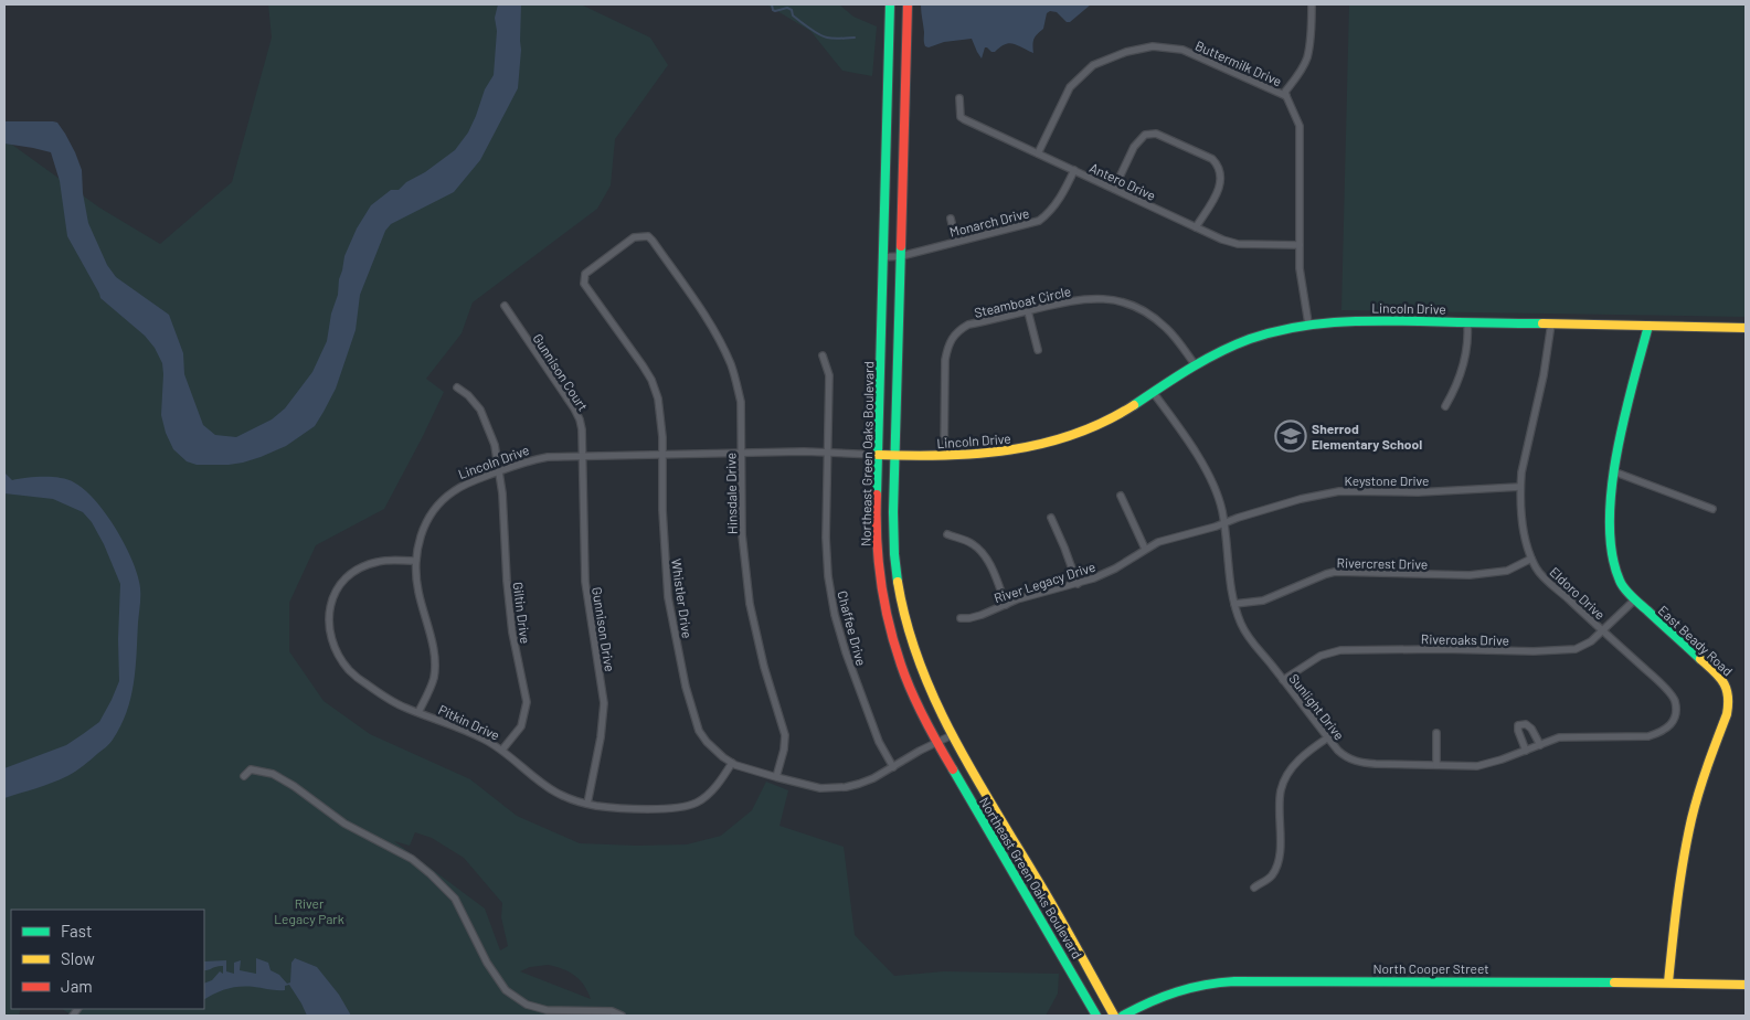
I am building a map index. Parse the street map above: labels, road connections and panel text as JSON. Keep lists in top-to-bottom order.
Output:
{
  "streets": {
    "main road": [
      "Lincoln Drive",
      "Northeast Green Oaks Boulevard",
      "East Beady Road",
      "North Cooper Street"
    ],
    "street": [
      "Buttermilk Drive",
      "Antero Drive",
      "Monarch Drive",
      "Steamboat Circle",
      "Gunnison Court",
      "Keystone Drive",
      "Hinsdale Drive",
      "Rivercrest Drive",
      "River Legacy Drive",
      "Eldoro Drive",
      "Whistler Drive",
      "Giltin Drive",
      "Chaffee Drive",
      "Gunnison Drive",
      "Riveroaks Drive",
      "Sunlight Drive",
      "Pitkin Drive"
    ]
  },
  "crossings": [
    ["Buttermilk Drive", "Antero Drive"],
    ["Buttermilk Drive", "Lincoln Drive"],
    ["Antero Drive", "Monarch Drive"],
    ["Monarch Drive", "Northeast Green Oaks Boulevard"],
    ["Steamboat Circle", "Lincoln Drive"],
    ["Lincoln Drive", "Gunnison Court"],
    ["Lincoln Drive", "Northeast Green Oaks Boulevard"],
    ["Lincoln Drive", "Hinsdale Drive"],
    ["Lincoln Drive", "Eldoro Drive"],
    ["Lincoln Drive", "Whistler Drive"],
    ["Lincoln Drive", "Giltin Drive"],
    ["Lincoln Drive", "Chaffee Drive"],
    ["Lincoln Drive", "Gunnison Drive"],
    ["Lincoln Drive", "East Beady Road"],
    ["Lincoln Drive", "Sunlight Drive"],
    ["Lincoln Drive", "Pitkin Drive"],
    ["Gunnison Court", "Gunnison Drive"],
    ["Northeast Green Oaks Boulevard", "Whistler Drive"],
    ["Keystone Drive", "River Legacy Drive"],
    ["Keystone Drive", "Eldoro Drive"],
    ["Keystone Drive", "Sunlight Drive"],
    ["Hinsdale Drive", "Whistler Drive"],
    ["Rivercrest Drive", "Eldoro Drive"],
    ["Rivercrest Drive", "Sunlight Drive"],
    ["River Legacy Drive", "Sunlight Drive"],
    ["Eldoro Drive", "Riveroaks Drive"],
    ["Eldoro Drive", "Sunlight Drive"],
    ["Whistler Drive", "Chaffee Drive"],
    ["Whistler Drive", "Pitkin Drive"],
    ["Giltin Drive", "Pitkin Drive"],
    ["Gunnison Drive", "Pitkin Drive"],
    ["Riveroaks Drive", "East Beady Road"],
    ["Riveroaks Drive", "Sunlight Drive"],
    ["East Beady Road", "North Cooper Street"]
  ],
  "parks": ["River Legacy Park"],
  "places": {
    "school or university": ["Sherrod Elementary School"]
  },
  "legend": ["Fast", "Slow", "Jam"]
}
